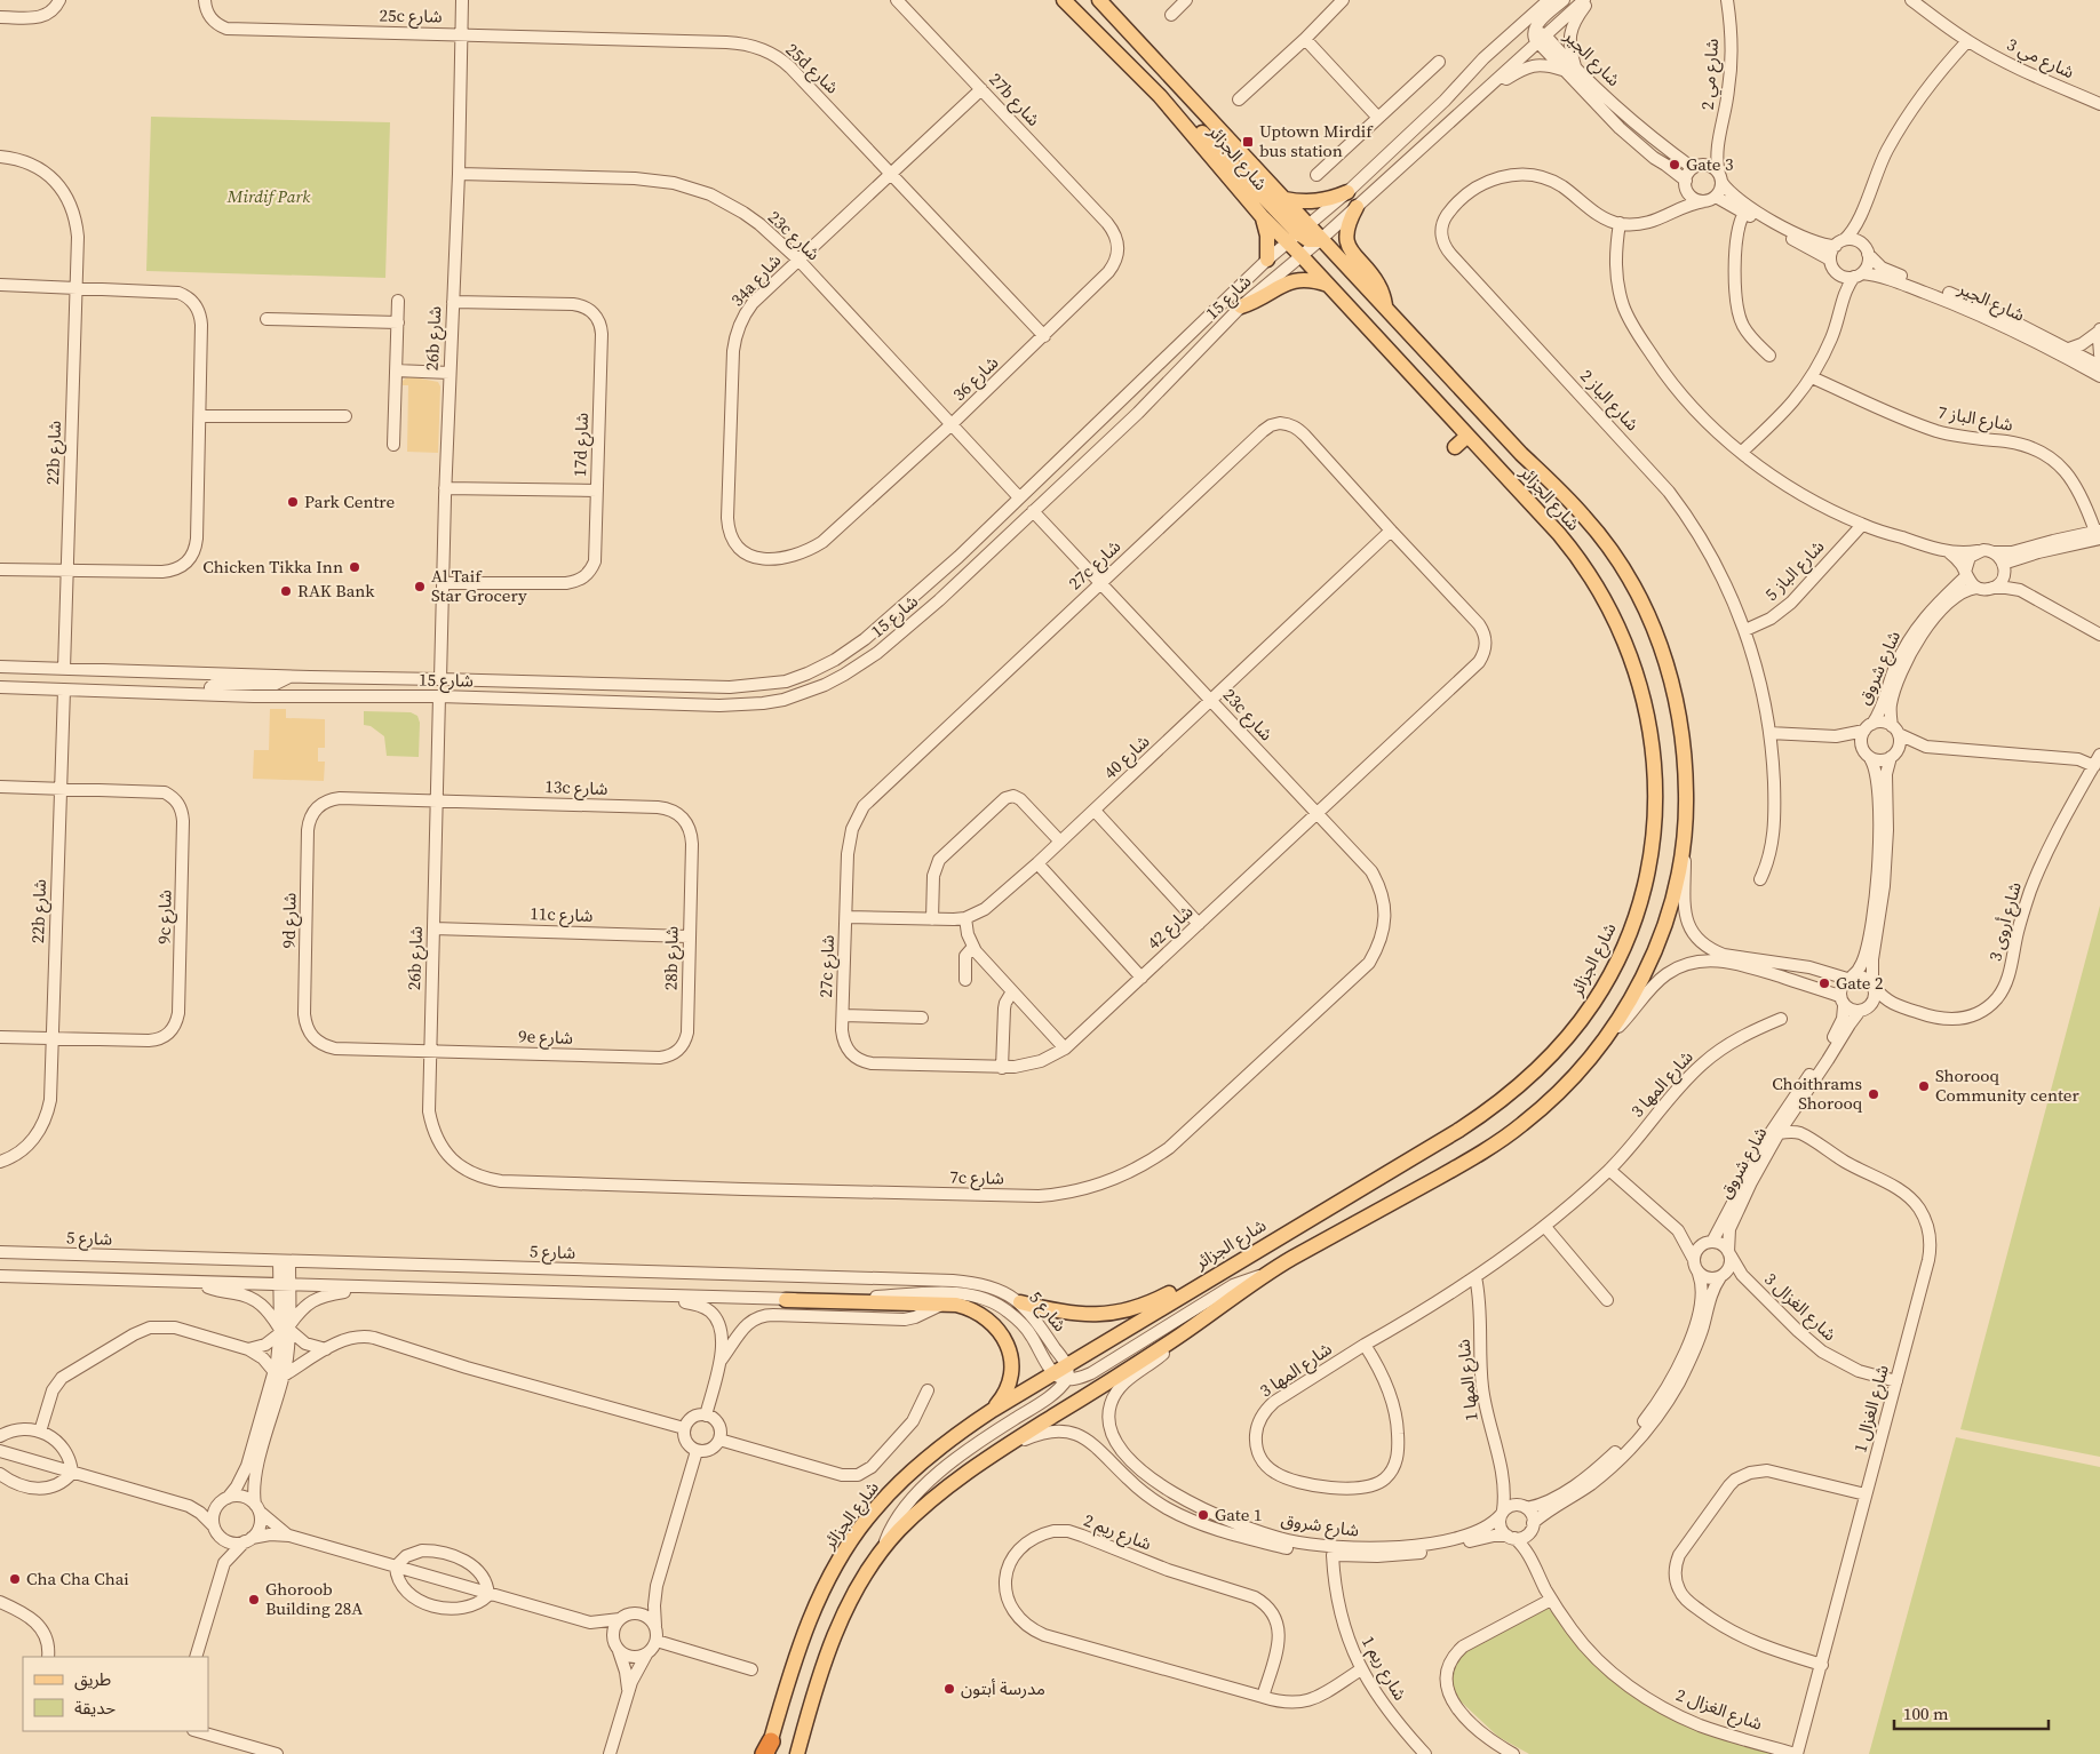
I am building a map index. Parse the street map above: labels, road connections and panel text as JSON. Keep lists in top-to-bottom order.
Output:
{
  "streets": {
    "main road": ["شارع الجزائر"],
    "street": [
      "25c شارع",
      "شارع الجير",
      "شارع مي 3",
      "25d شارع",
      "شارع مي 2",
      "27b شارع",
      "23c شارع",
      "34a شارع",
      "شارع 15",
      "26b شارع",
      "شارع 36",
      "شارع الباز 2",
      "شارع الباز 7",
      "17d شارع",
      "22b شارع",
      "27c شارع",
      "شارع الباز 5",
      "شارع شروق",
      "شارع 40",
      "13c شارع",
      "11c شارع",
      "9c شارع",
      "9d شارع",
      "شارع أروى 3",
      "شارع 42",
      "28b شارع",
      "9e شارع",
      "شارع المها 3",
      "7c شارع",
      "شارع 5",
      "شارع الغزال 3",
      "شارع المها 1",
      "شارع الغزال 1",
      "شارع ريم 2",
      "شارع ريم 1",
      "شارع الغزال 2"
    ]
  },
  "crossings": [
    ["25c شارع", "25d شارع"],
    ["25c شارع", "26b شارع"],
    ["شارع الجير", "شارع مي 2"],
    ["شارع الجير", "شارع 15"],
    ["شارع الجير", "شارع الباز 2"],
    ["25d شارع", "34a شارع"],
    ["25d شارع", "26b شارع"],
    ["25d شارع", "شارع 36"],
    ["شارع مي 2", "شارع الباز 2"],
    ["27b شارع", "34a شارع"],
    ["27b شارع", "شارع 36"],
    ["شارع الجزائر", "شارع 15"],
    ["شارع الجزائر", "شارع شروق"],
    ["شارع الجزائر", "شارع 5"],
    ["23c شارع", "34a شارع"],
    ["23c شارع", "شارع 15"],
    ["23c شارع", "26b شارع"],
    ["23c شارع", "شارع 36"],
    ["23c شارع", "27c شارع"],
    ["23c شارع", "شارع 40"],
    ["23c شارع", "شارع 42"],
    ["23c شارع", "7c شارع"],
    ["34a شارع", "شارع 36"],
    ["شارع 15", "26b شارع"],
    ["شارع 15", "22b شارع"],
    ["26b شارع", "17d شارع"],
    ["26b شارع", "13c شارع"],
    ["26b شارع", "11c شارع"],
    ["26b شارع", "9d شارع"],
    ["26b شارع", "9e شارع"],
    ["26b شارع", "7c شارع"],
    ["شارع الباز 2", "شارع الباز 5"],
    ["22b شارع", "9c شارع"],
    ["27c شارع", "شارع 40"],
    ["27c شارع", "شارع 42"],
    ["شارع شروق", "شارع أروى 3"],
    ["شارع شروق", "شارع الغزال 3"],
    ["شارع شروق", "شارع المها 1"],
    ["شارع شروق", "شارع ريم 1"],
    ["شارع شروق", "شارع الغزال 2"],
    ["13c شارع", "9d شارع"],
    ["13c شارع", "28b شارع"],
    ["11c شارع", "28b شارع"],
    ["9d شارع", "9e شارع"],
    ["28b شارع", "9e شارع"],
    ["شارع المها 3", "شارع المها 1"],
    ["شارع الغزال 3", "شارع الغزال 1"],
    ["شارع المها 1", "شارع الغزال 2"],
    ["شارع الغزال 1", "شارع الغزال 2"],
    ["شارع ريم 2", "شارع ريم 1"]
  ],
  "parks": ["Mirdif Park"],
  "places": {
    "transit": ["Uptown Mirdif bus station"],
    "other": [
      "Gate 3",
      "Park Centre",
      "Chicken Tikka Inn",
      "Al Taif Star Grocery",
      "RAK Bank",
      "Gate 2",
      "Shorooq Community center",
      "Choithrams Shorooq",
      "Gate 1",
      "Cha Cha Chai",
      "Ghoroob Building 28A",
      "مدرسة أبتون"
    ]
  },
  "legend": ["طريق", "حديقة"],
  "scale_bar": "100 m"
}
